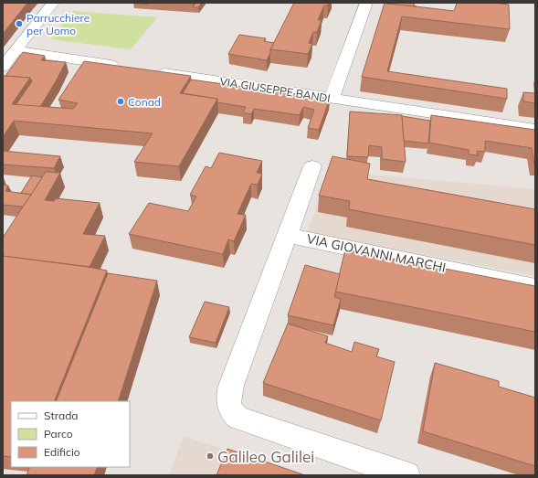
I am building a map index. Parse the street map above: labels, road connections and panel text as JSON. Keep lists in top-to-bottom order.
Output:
{
  "streets": {
    "street": ["VIA GIUSEPPE BANDI", "VIA GIOVANNI MARCHI"]
  },
  "places": ["Parrucchiere per Uomo", "Conad", "Galileo Galilei"],
  "legend": ["Strada", "Parco", "Edificio"]
}
